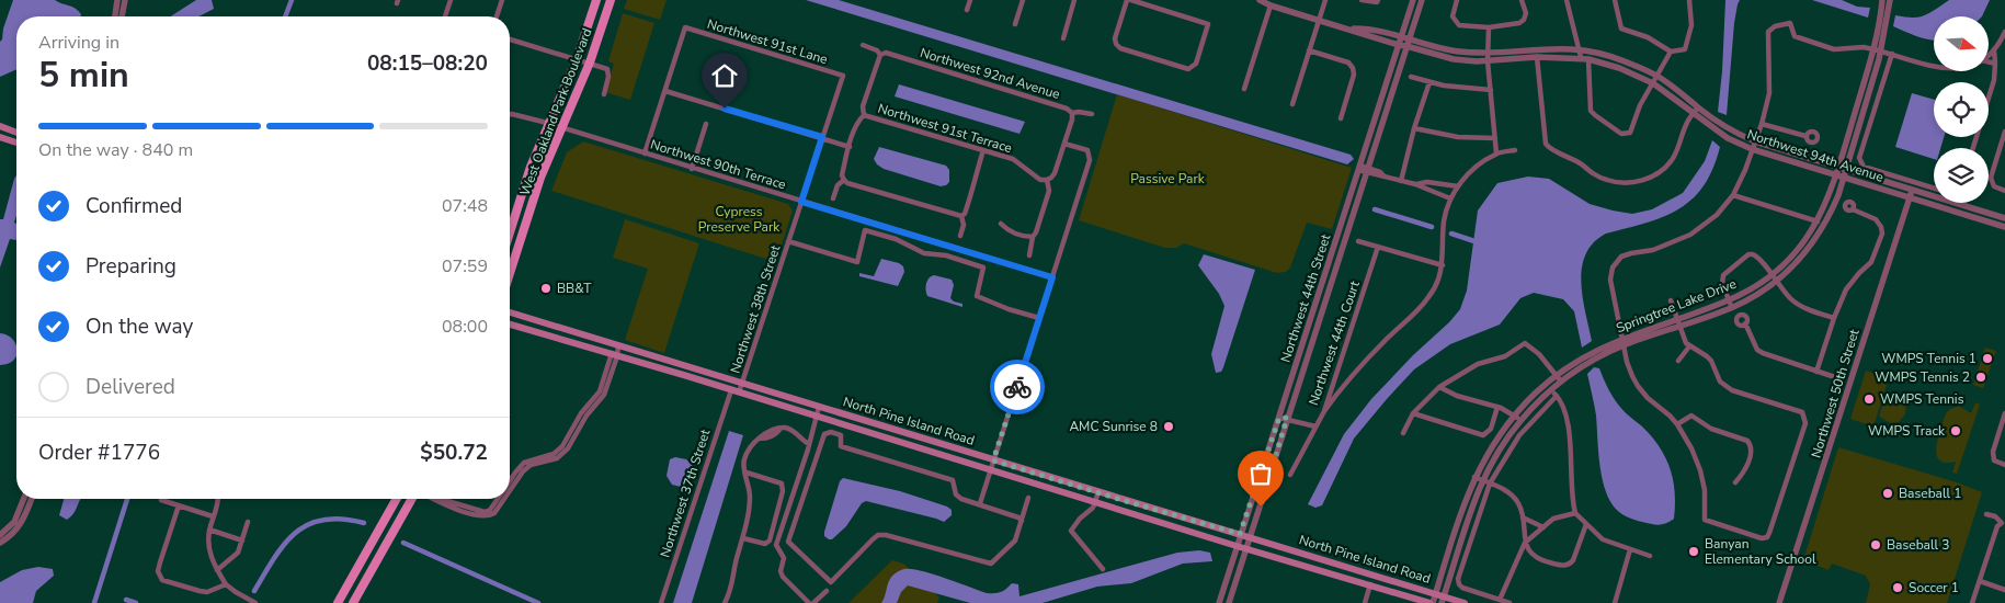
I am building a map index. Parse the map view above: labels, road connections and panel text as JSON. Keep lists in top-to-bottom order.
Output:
{
  "streets": {
    "main road": ["West Oakland Park Boulevard", "North Pine Island Road"],
    "street": [
      "Northwest 91st Lane",
      "Northwest 92nd Avenue",
      "Northwest 91st Terrace",
      "Northwest 94th Avenue",
      "Northwest 90th Terrace",
      "Northwest 44th Street",
      "Springtree Lake Drive",
      "Northwest 38th Street",
      "Northwest 44th Court",
      "Northwest 50th Street",
      "Northwest 37th Street"
    ]
  },
  "crossings": [
    ["Northwest 91st Lane", "Northwest 38th Street"],
    ["West Oakland Park Boulevard", "Northwest 90th Terrace"],
    ["Northwest 94th Avenue", "Northwest 44th Street"],
    ["Northwest 94th Avenue", "Springtree Lake Drive"],
    ["Northwest 94th Avenue", "Northwest 50th Street"],
    ["Northwest 90th Terrace", "Northwest 38th Street"],
    ["Northwest 44th Street", "North Pine Island Road"],
    ["Springtree Lake Drive", "North Pine Island Road"],
    ["Northwest 38th Street", "North Pine Island Road"],
    ["North Pine Island Road", "Northwest 37th Street"]
  ],
  "parks": ["Passive Park", "Cypress Preserve Park"],
  "places": [
    "BB&T",
    "WMPS Tennis 1",
    "WMPS Tennis 2",
    "WMPS Tennis",
    "AMC Sunrise 8",
    "WMPS Track",
    "Baseball 1",
    "Baseball 3",
    "Banyan Elementary School",
    "Soccer 1"
  ],
  "north": "right",
  "page": {
    "heading": ["5 min", "Arriving in", "08:15–08:20"],
    "panel": ["Order #1776", "$50.72"],
    "bar": "On the way · 840 m",
    "list": [
      ["Confirmed", "07:48"],
      ["Preparing", "07:59"],
      ["On the way", "08:00"],
      "Delivered"
    ]
  }
}
